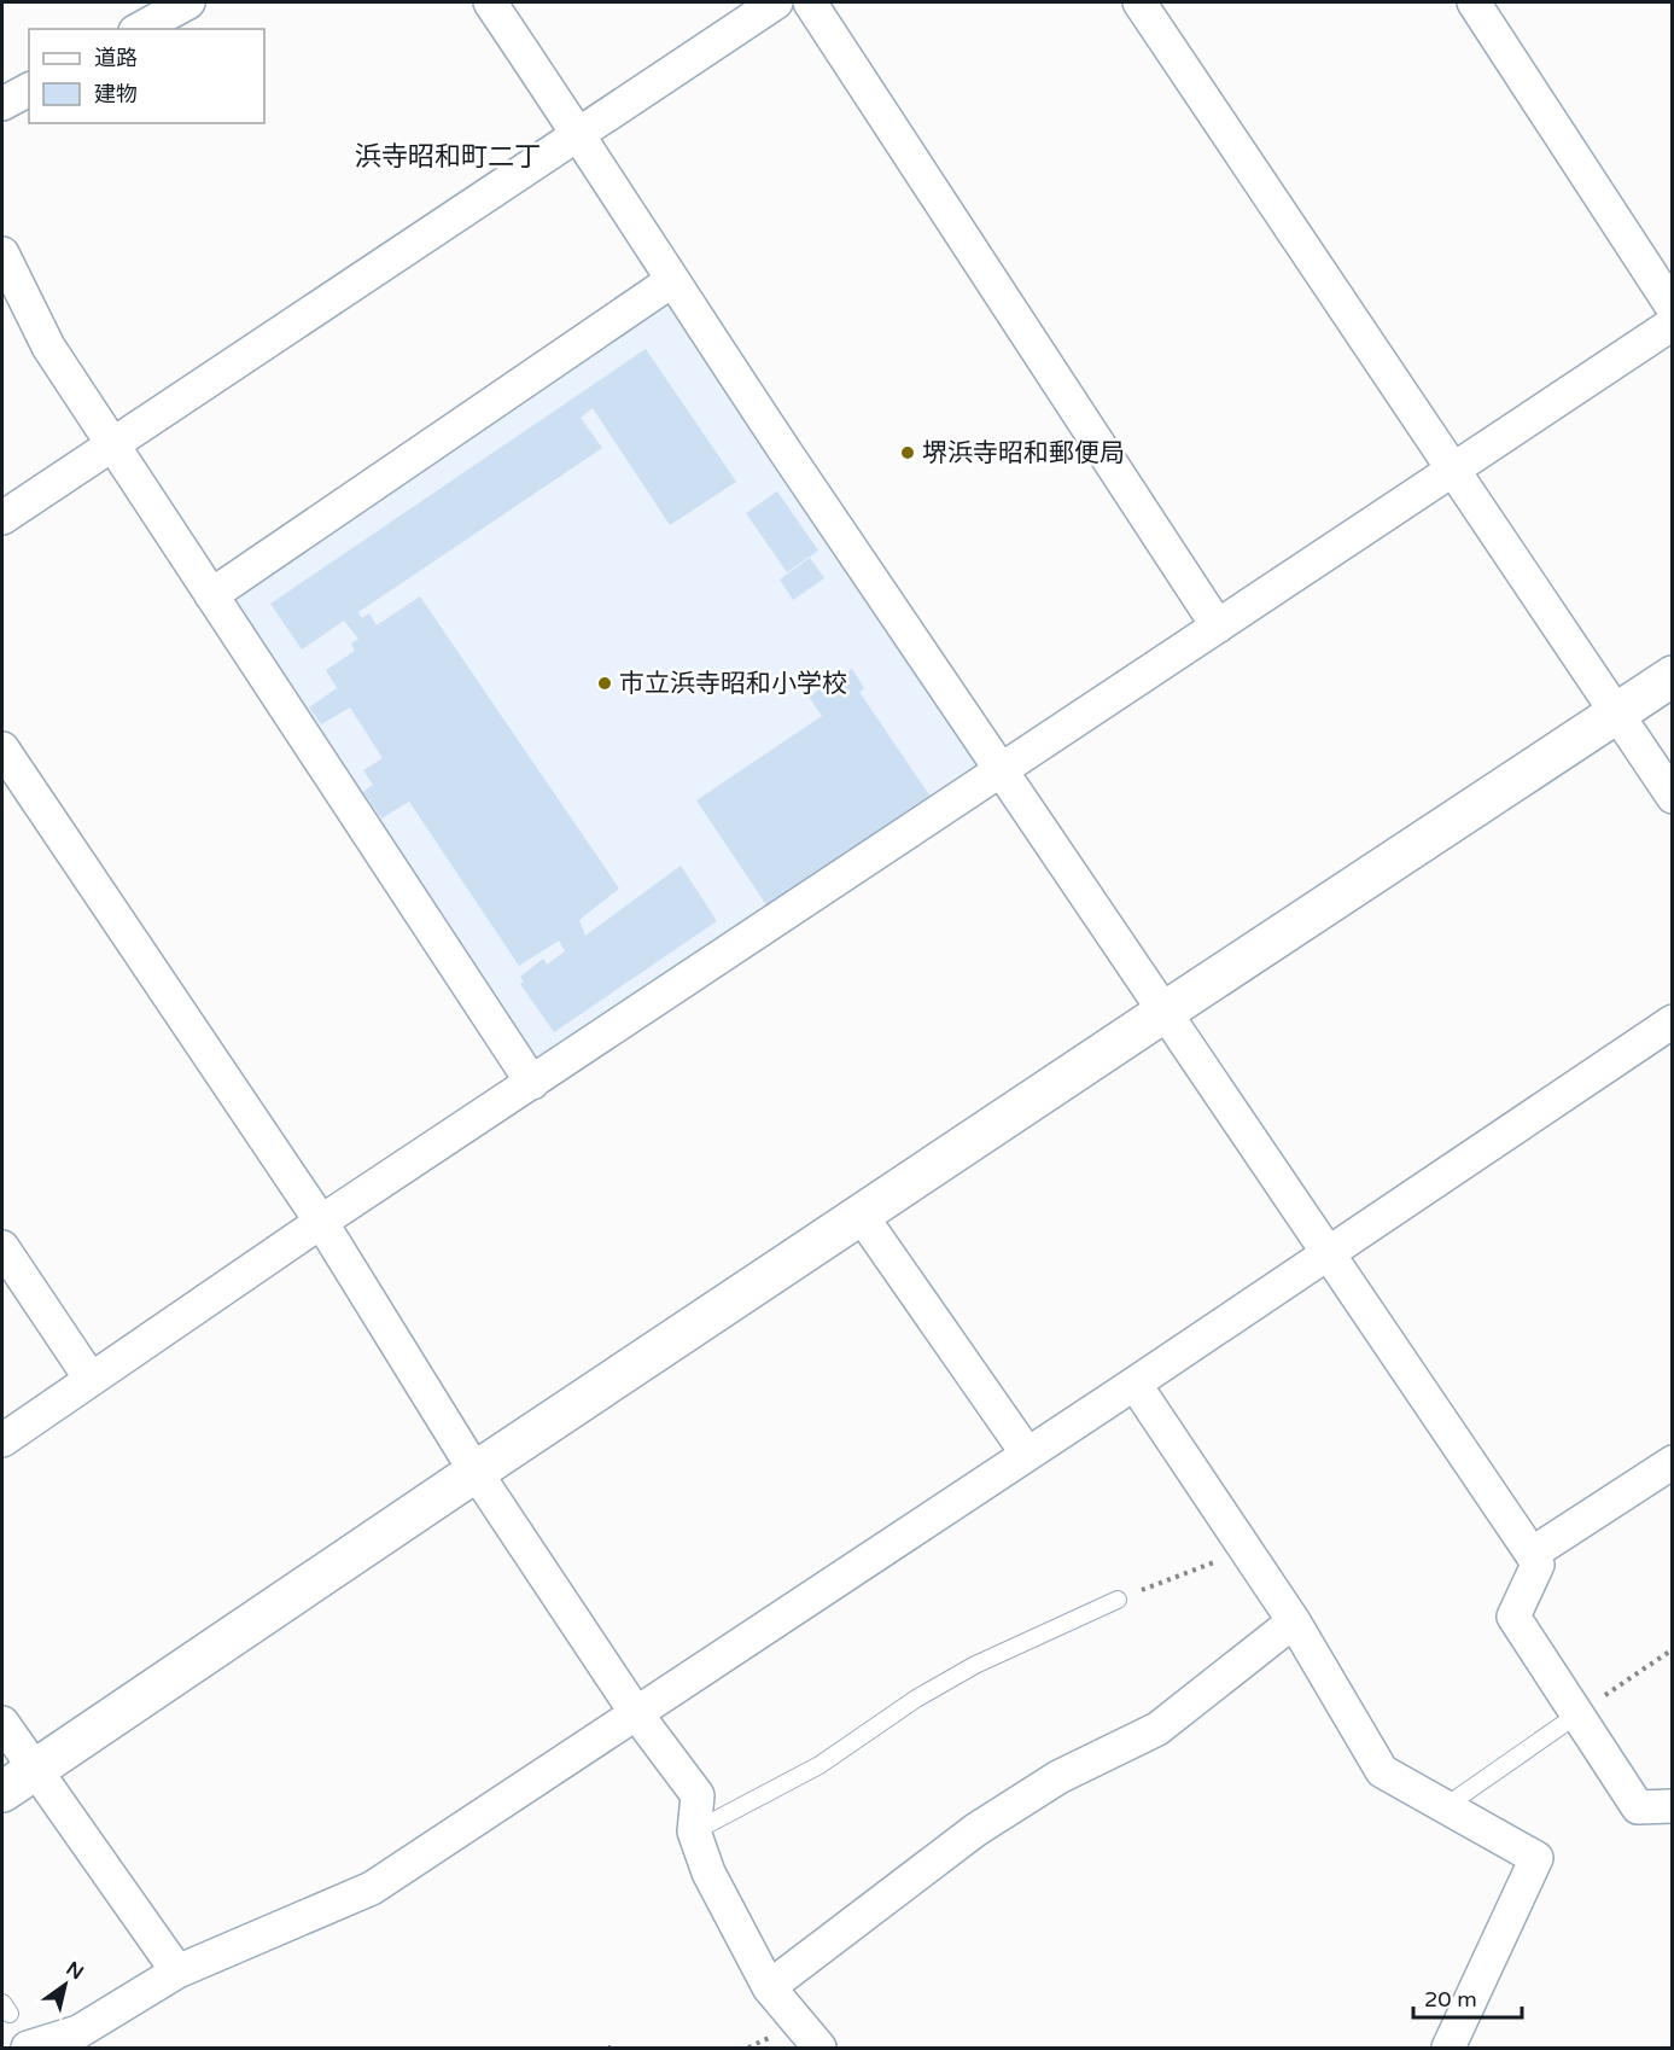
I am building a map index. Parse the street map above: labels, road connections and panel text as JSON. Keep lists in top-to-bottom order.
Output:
{
  "districts": ["浜寺昭和町二丁"],
  "places": ["堺浜寺昭和郵便局", "市立浜寺昭和小学校"],
  "legend": ["道路", "建物"],
  "scale_bar": "20 m",
  "north": "top right"
}
